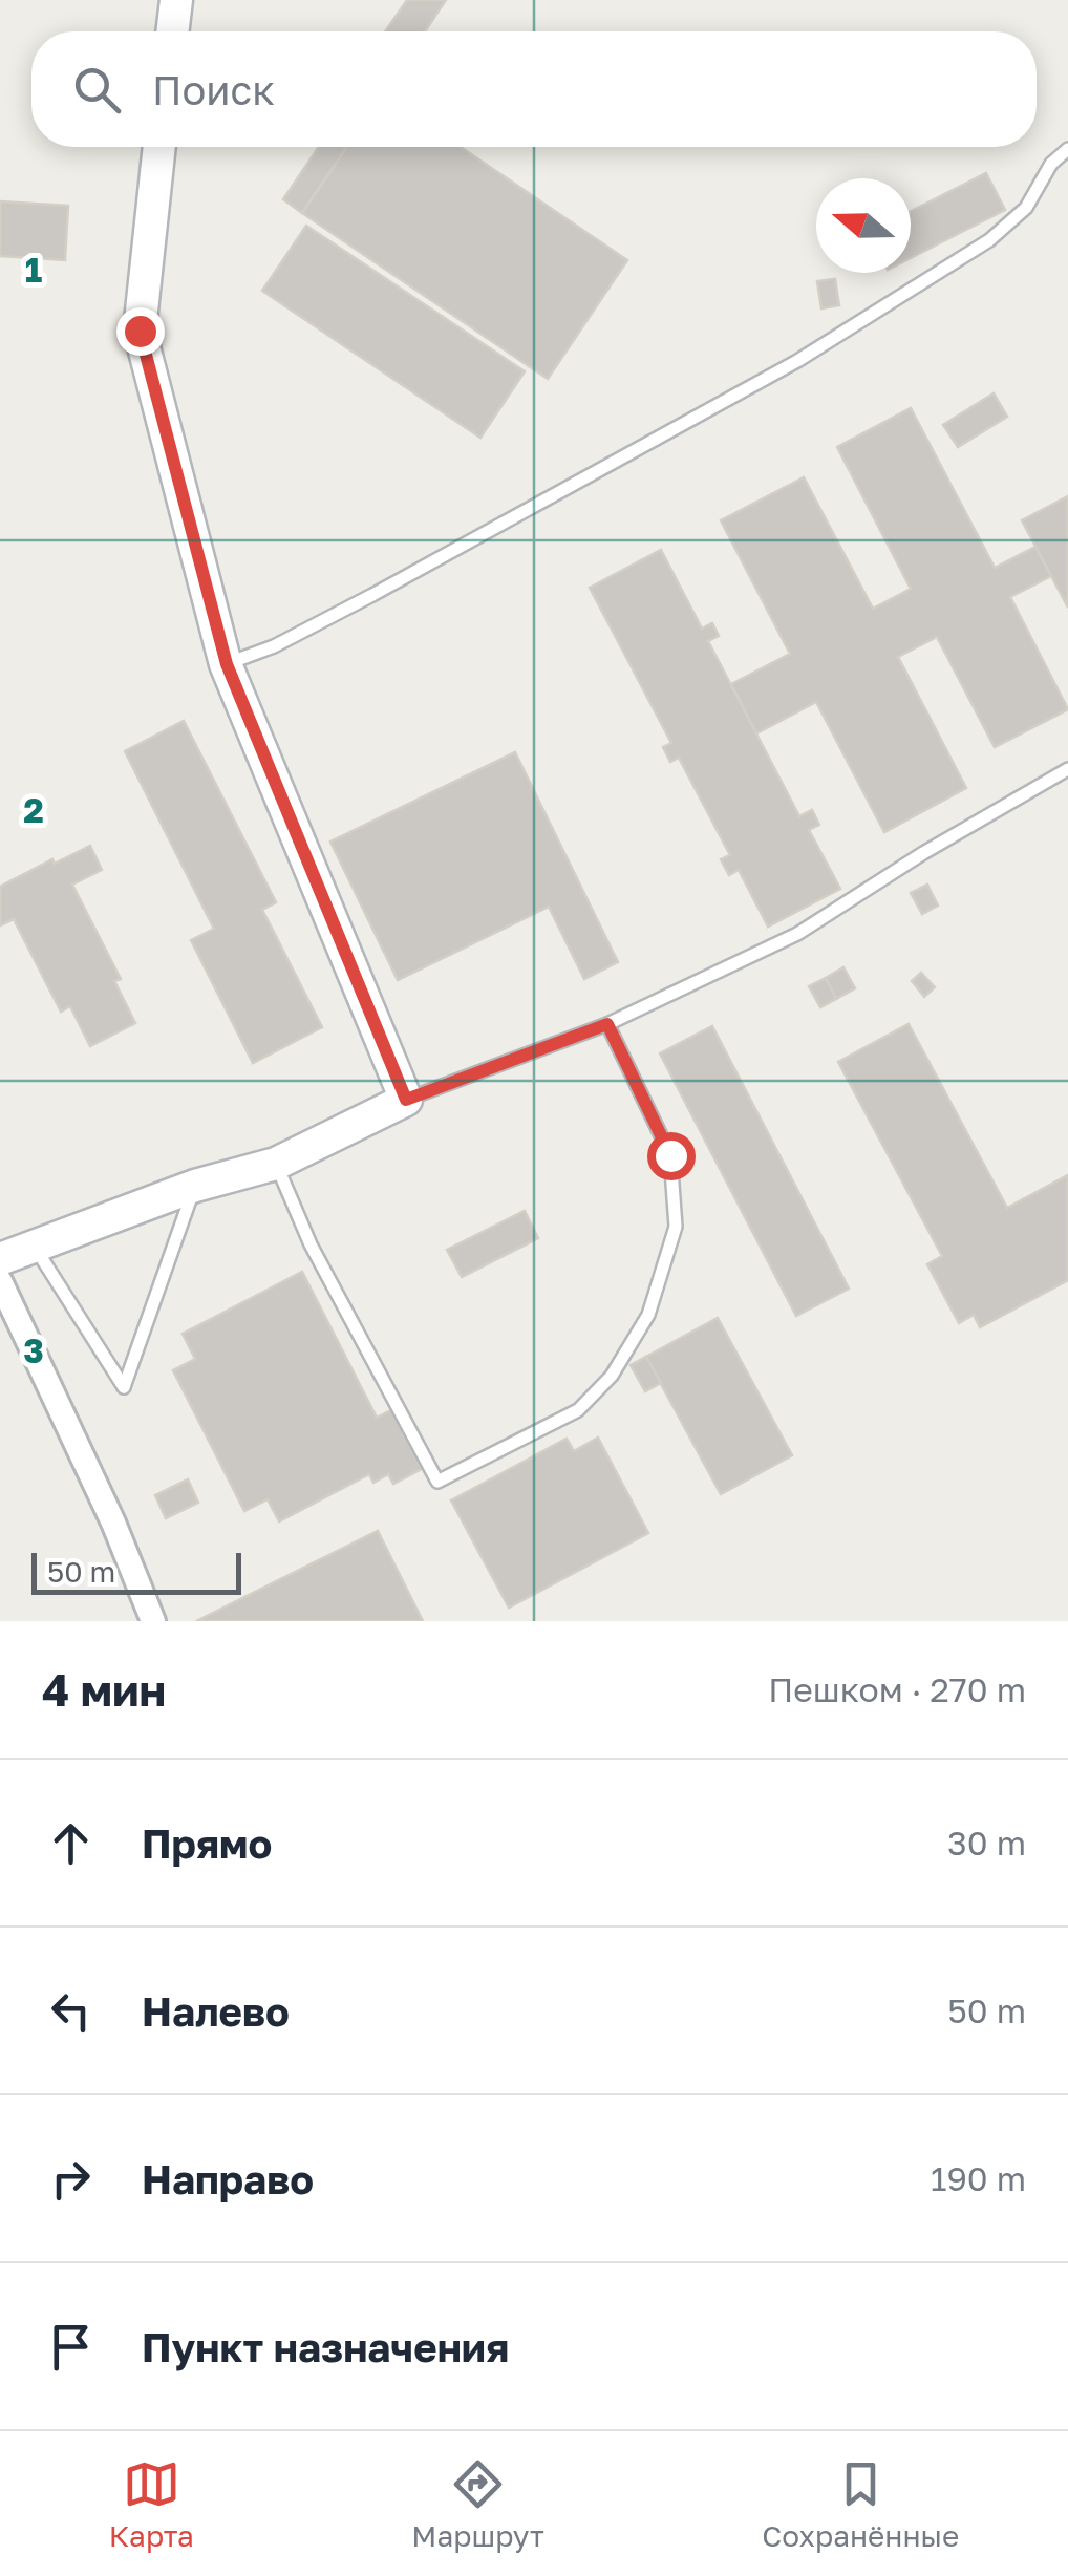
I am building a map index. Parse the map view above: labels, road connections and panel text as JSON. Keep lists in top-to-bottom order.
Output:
{
  "scale_bar": "50 m",
  "north": "left",
  "page": {
    "search": "Поиск",
    "scale": "50 m",
    "heading": ["4 мин", "Пешком · 270 m"],
    "list": [
      ["Прямо", "30 m"],
      ["Налево", "50 m"],
      ["Направо", "190 m"],
      "Пункт назначения"
    ],
    "nav": ["Карта", "Маршрут", "Сохранённые"]
  },
  "grid": {
    "rows": ["1", "2", "3"]
  }
}
